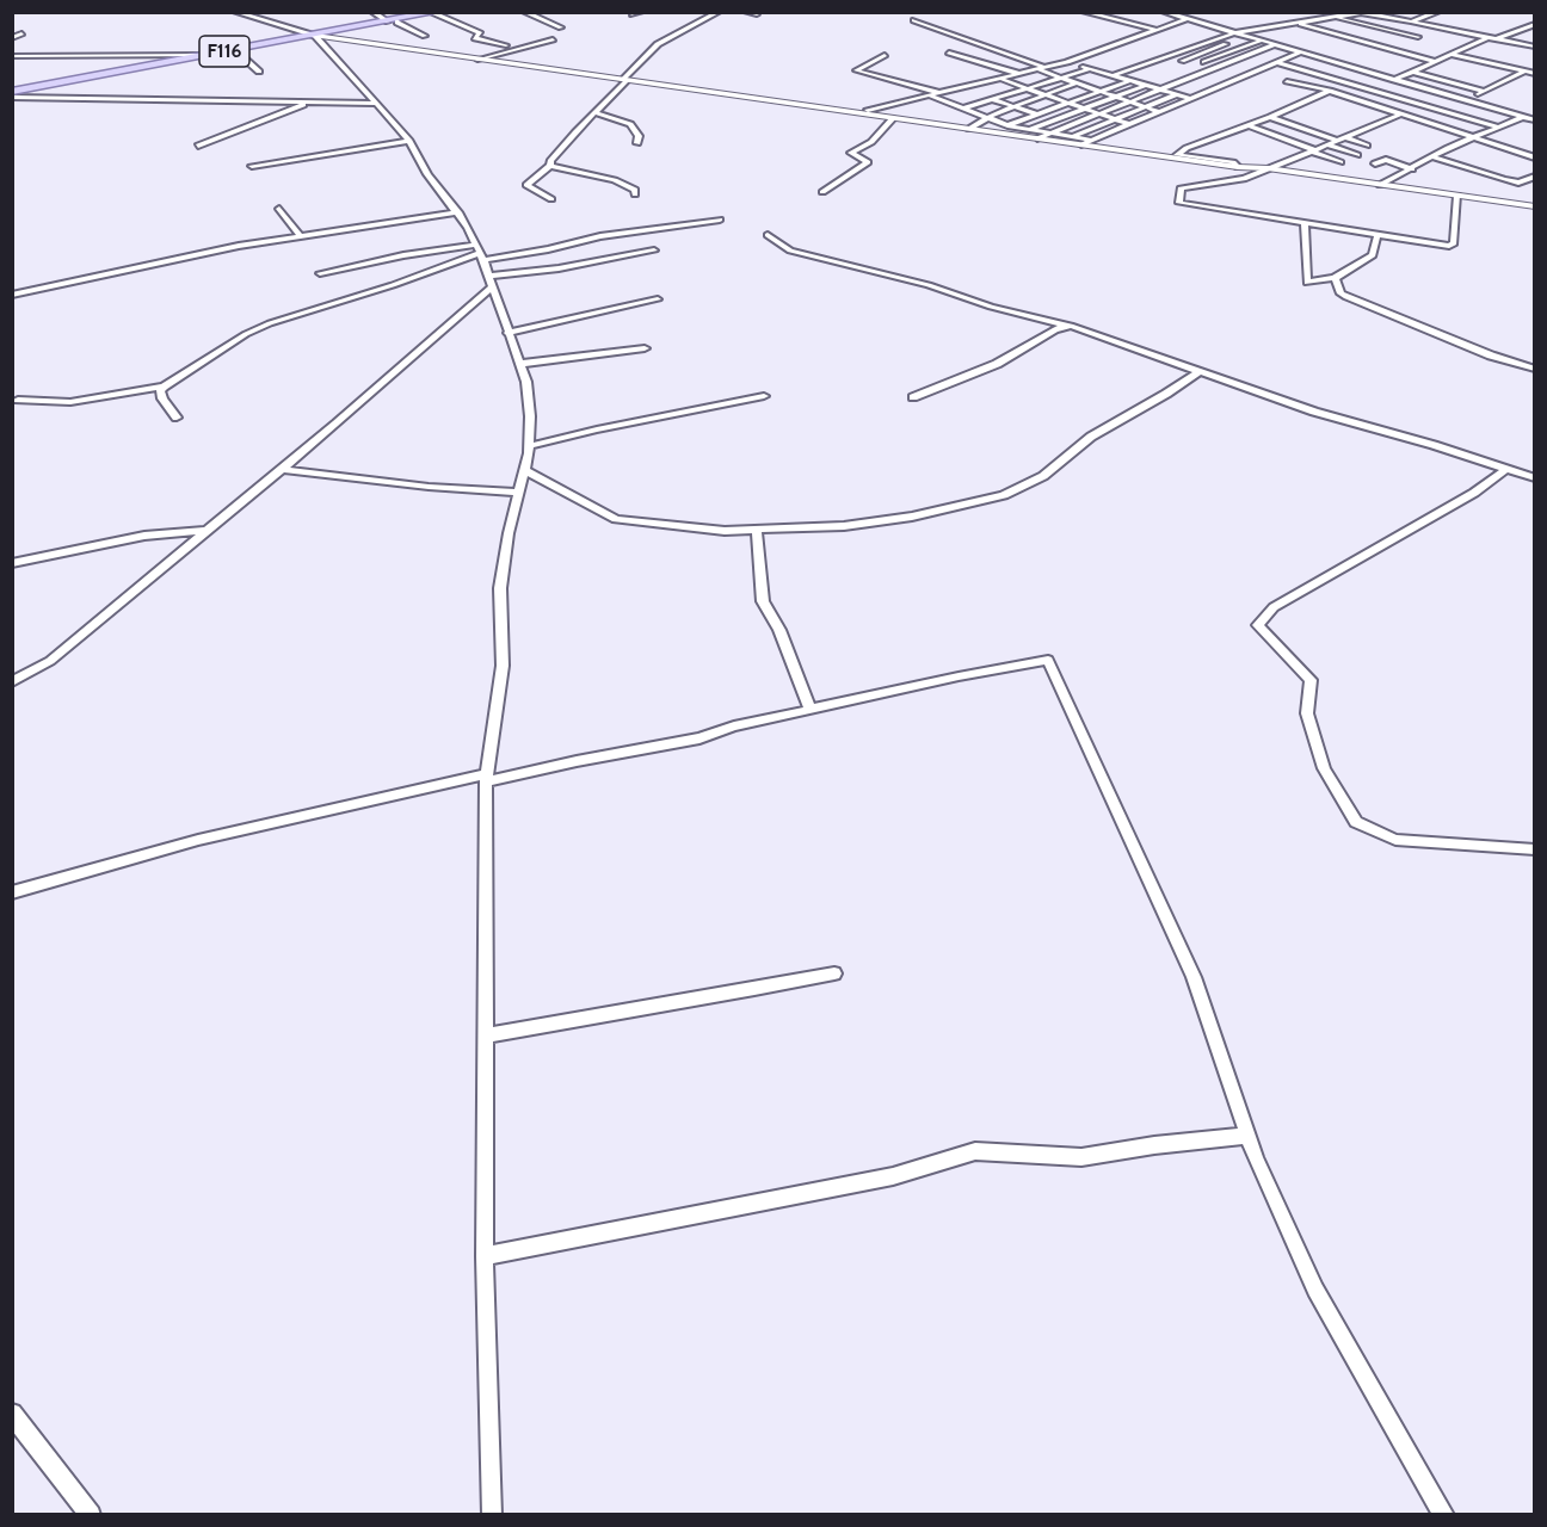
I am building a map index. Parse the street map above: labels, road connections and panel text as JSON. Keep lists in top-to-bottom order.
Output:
{
  "streets": {
    "main road": ["F116"]
  }
}
